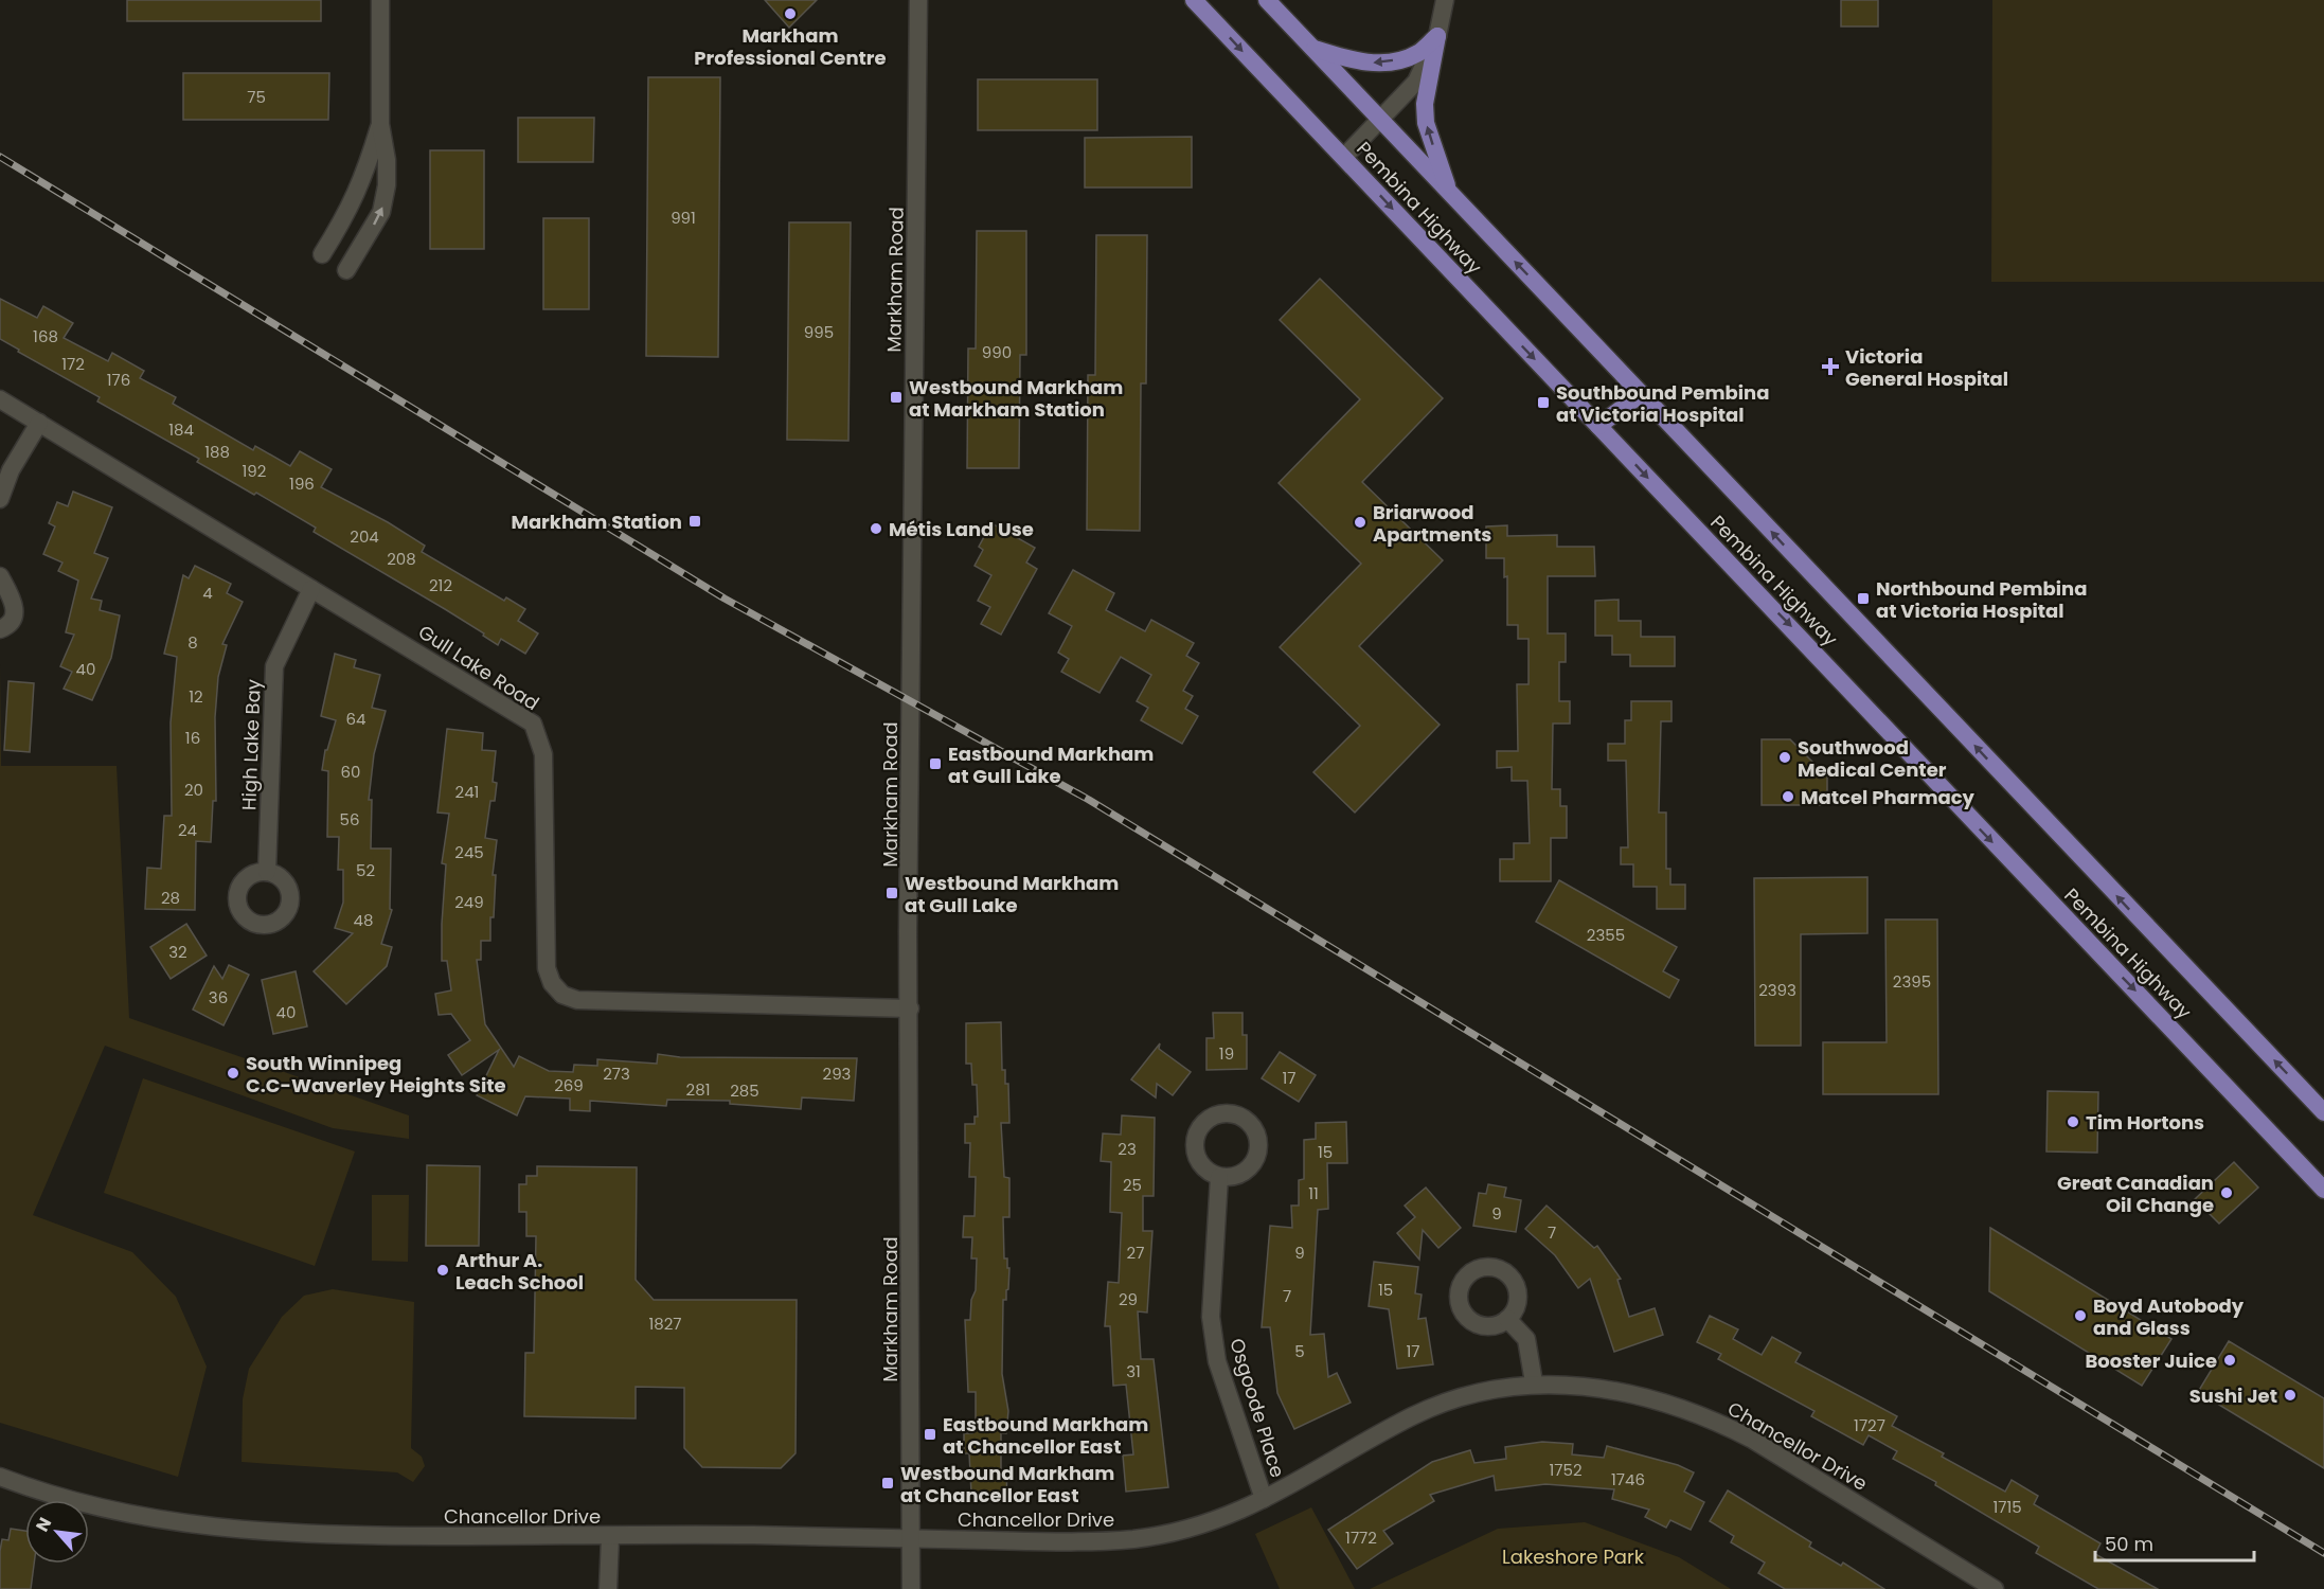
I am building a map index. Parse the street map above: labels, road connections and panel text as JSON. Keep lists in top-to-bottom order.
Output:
{
  "streets": {
    "main road": ["Pembina Highway"],
    "street": [
      "Markham Road",
      "Gull Lake Road",
      "High Lake Bay",
      "Osgoode Place",
      "Chancellor Drive"
    ]
  },
  "crossings": [
    ["Markham Road", "Gull Lake Road"],
    ["Markham Road", "Chancellor Drive"],
    ["Gull Lake Road", "High Lake Bay"],
    ["Osgoode Place", "Chancellor Drive"]
  ],
  "parks": ["Lakeshore Park"],
  "places": {
    "other": [
      "Markham Professional Centre",
      "Briarwood Apartments",
      "Métis Land Use",
      "Southwood Medical Center",
      "Matcel Pharmacy",
      "South Winnipeg C.C-Waverley Heights Site",
      "Tim Hortons",
      "Great Canadian Oil Change",
      "Arthur A. Leach School",
      "Boyd Autobody and Glass",
      "Booster Juice",
      "Sushi Jet"
    ],
    "health": ["Victoria General Hospital"],
    "transit": [
      "Westbound Markham at Markham Station",
      "Southbound Pembina at Victoria Hospital",
      "Markham Station",
      "Northbound Pembina at Victoria Hospital",
      "Eastbound Markham at Gull Lake",
      "Westbound Markham at Gull Lake",
      "Eastbound Markham at Chancellor East",
      "Westbound Markham at Chancellor East"
    ]
  },
  "house_numbers": [
    "75",
    "991",
    "995",
    "168",
    "990",
    "172",
    "176",
    "184",
    "188",
    "192",
    "196",
    "204",
    "208",
    "212",
    "4",
    "8",
    "40",
    "12",
    "64",
    "16",
    "60",
    "20",
    "241",
    "56",
    "24",
    "245",
    "52",
    "28",
    "249",
    "48",
    "2355",
    "32",
    "2395",
    "2393",
    "36",
    "40",
    "19",
    "273",
    "293",
    "17",
    "269",
    "281",
    "285",
    "23",
    "15",
    "25",
    "11",
    "9",
    "7",
    "27",
    "9",
    "15",
    "7",
    "29",
    "1827",
    "5",
    "17",
    "31",
    "1727",
    "1752",
    "1746",
    "1715",
    "1772"
  ],
  "scale_bar": "50 m",
  "north": "top left"
}
